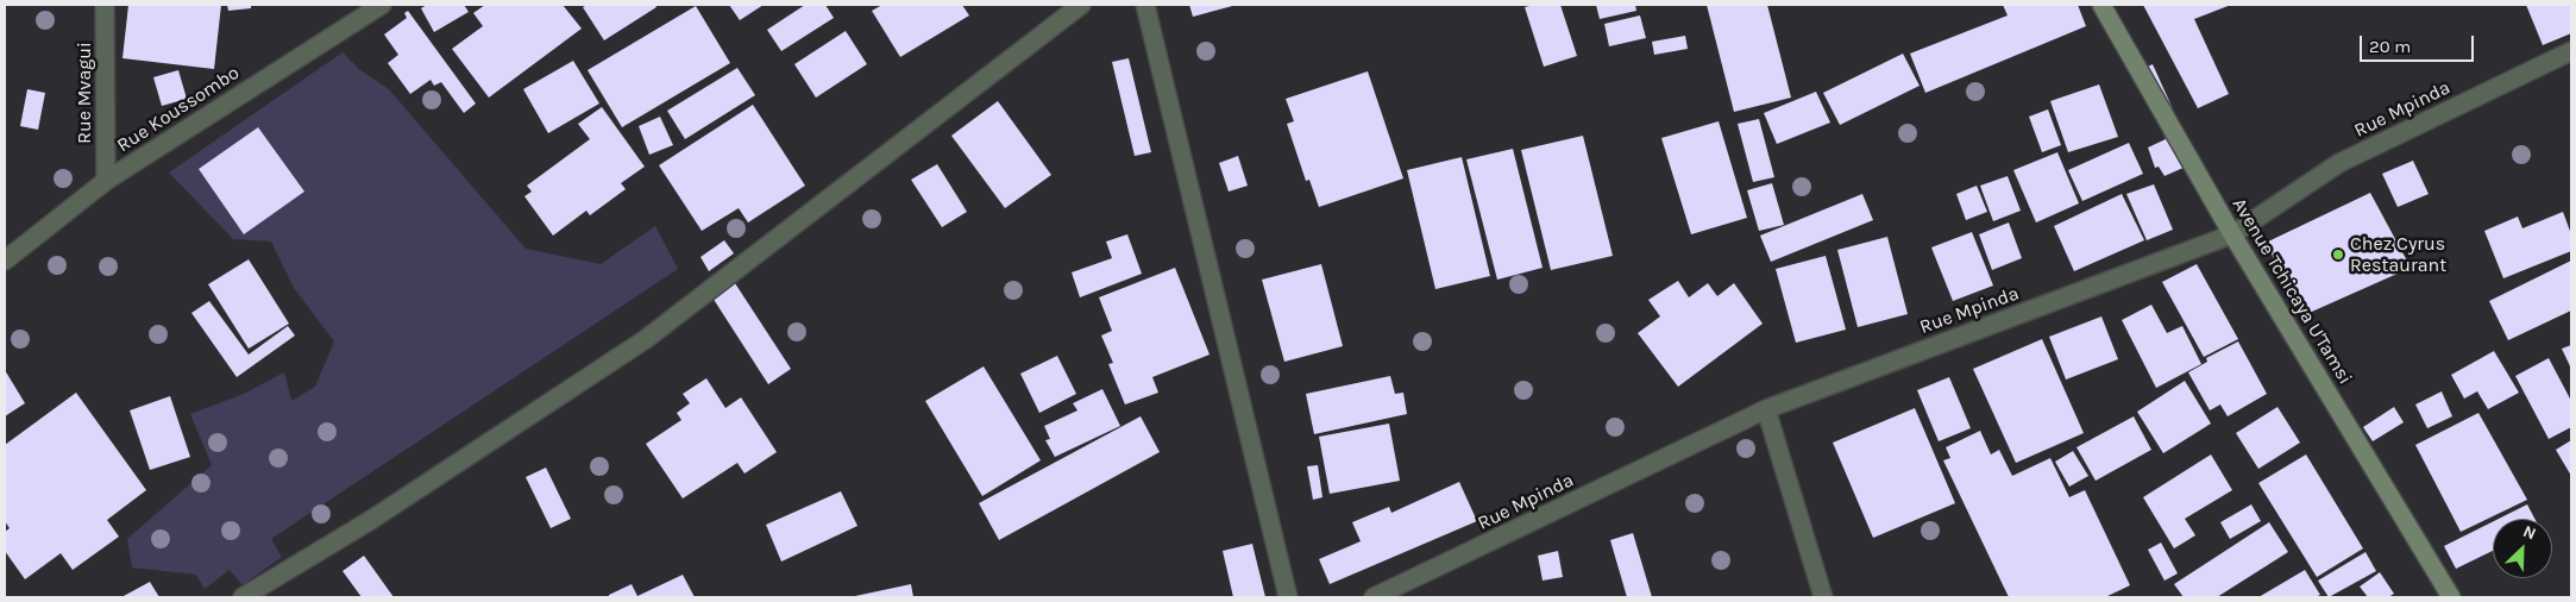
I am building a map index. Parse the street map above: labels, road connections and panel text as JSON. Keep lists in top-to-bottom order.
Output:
{
  "streets": {
    "street": [
      "Rue Mvagui",
      "Rue Koussombo",
      "Rue Mpinda",
      "Avenue Tchicaya U'Tamsi"
    ]
  },
  "crossings": [
    ["Rue Mvagui", "Rue Koussombo"],
    ["Rue Mpinda", "Avenue Tchicaya U'Tamsi"]
  ],
  "places": ["Chez Cyrus Restaurant"],
  "scale_bar": "20 m",
  "north": "top right"
}
